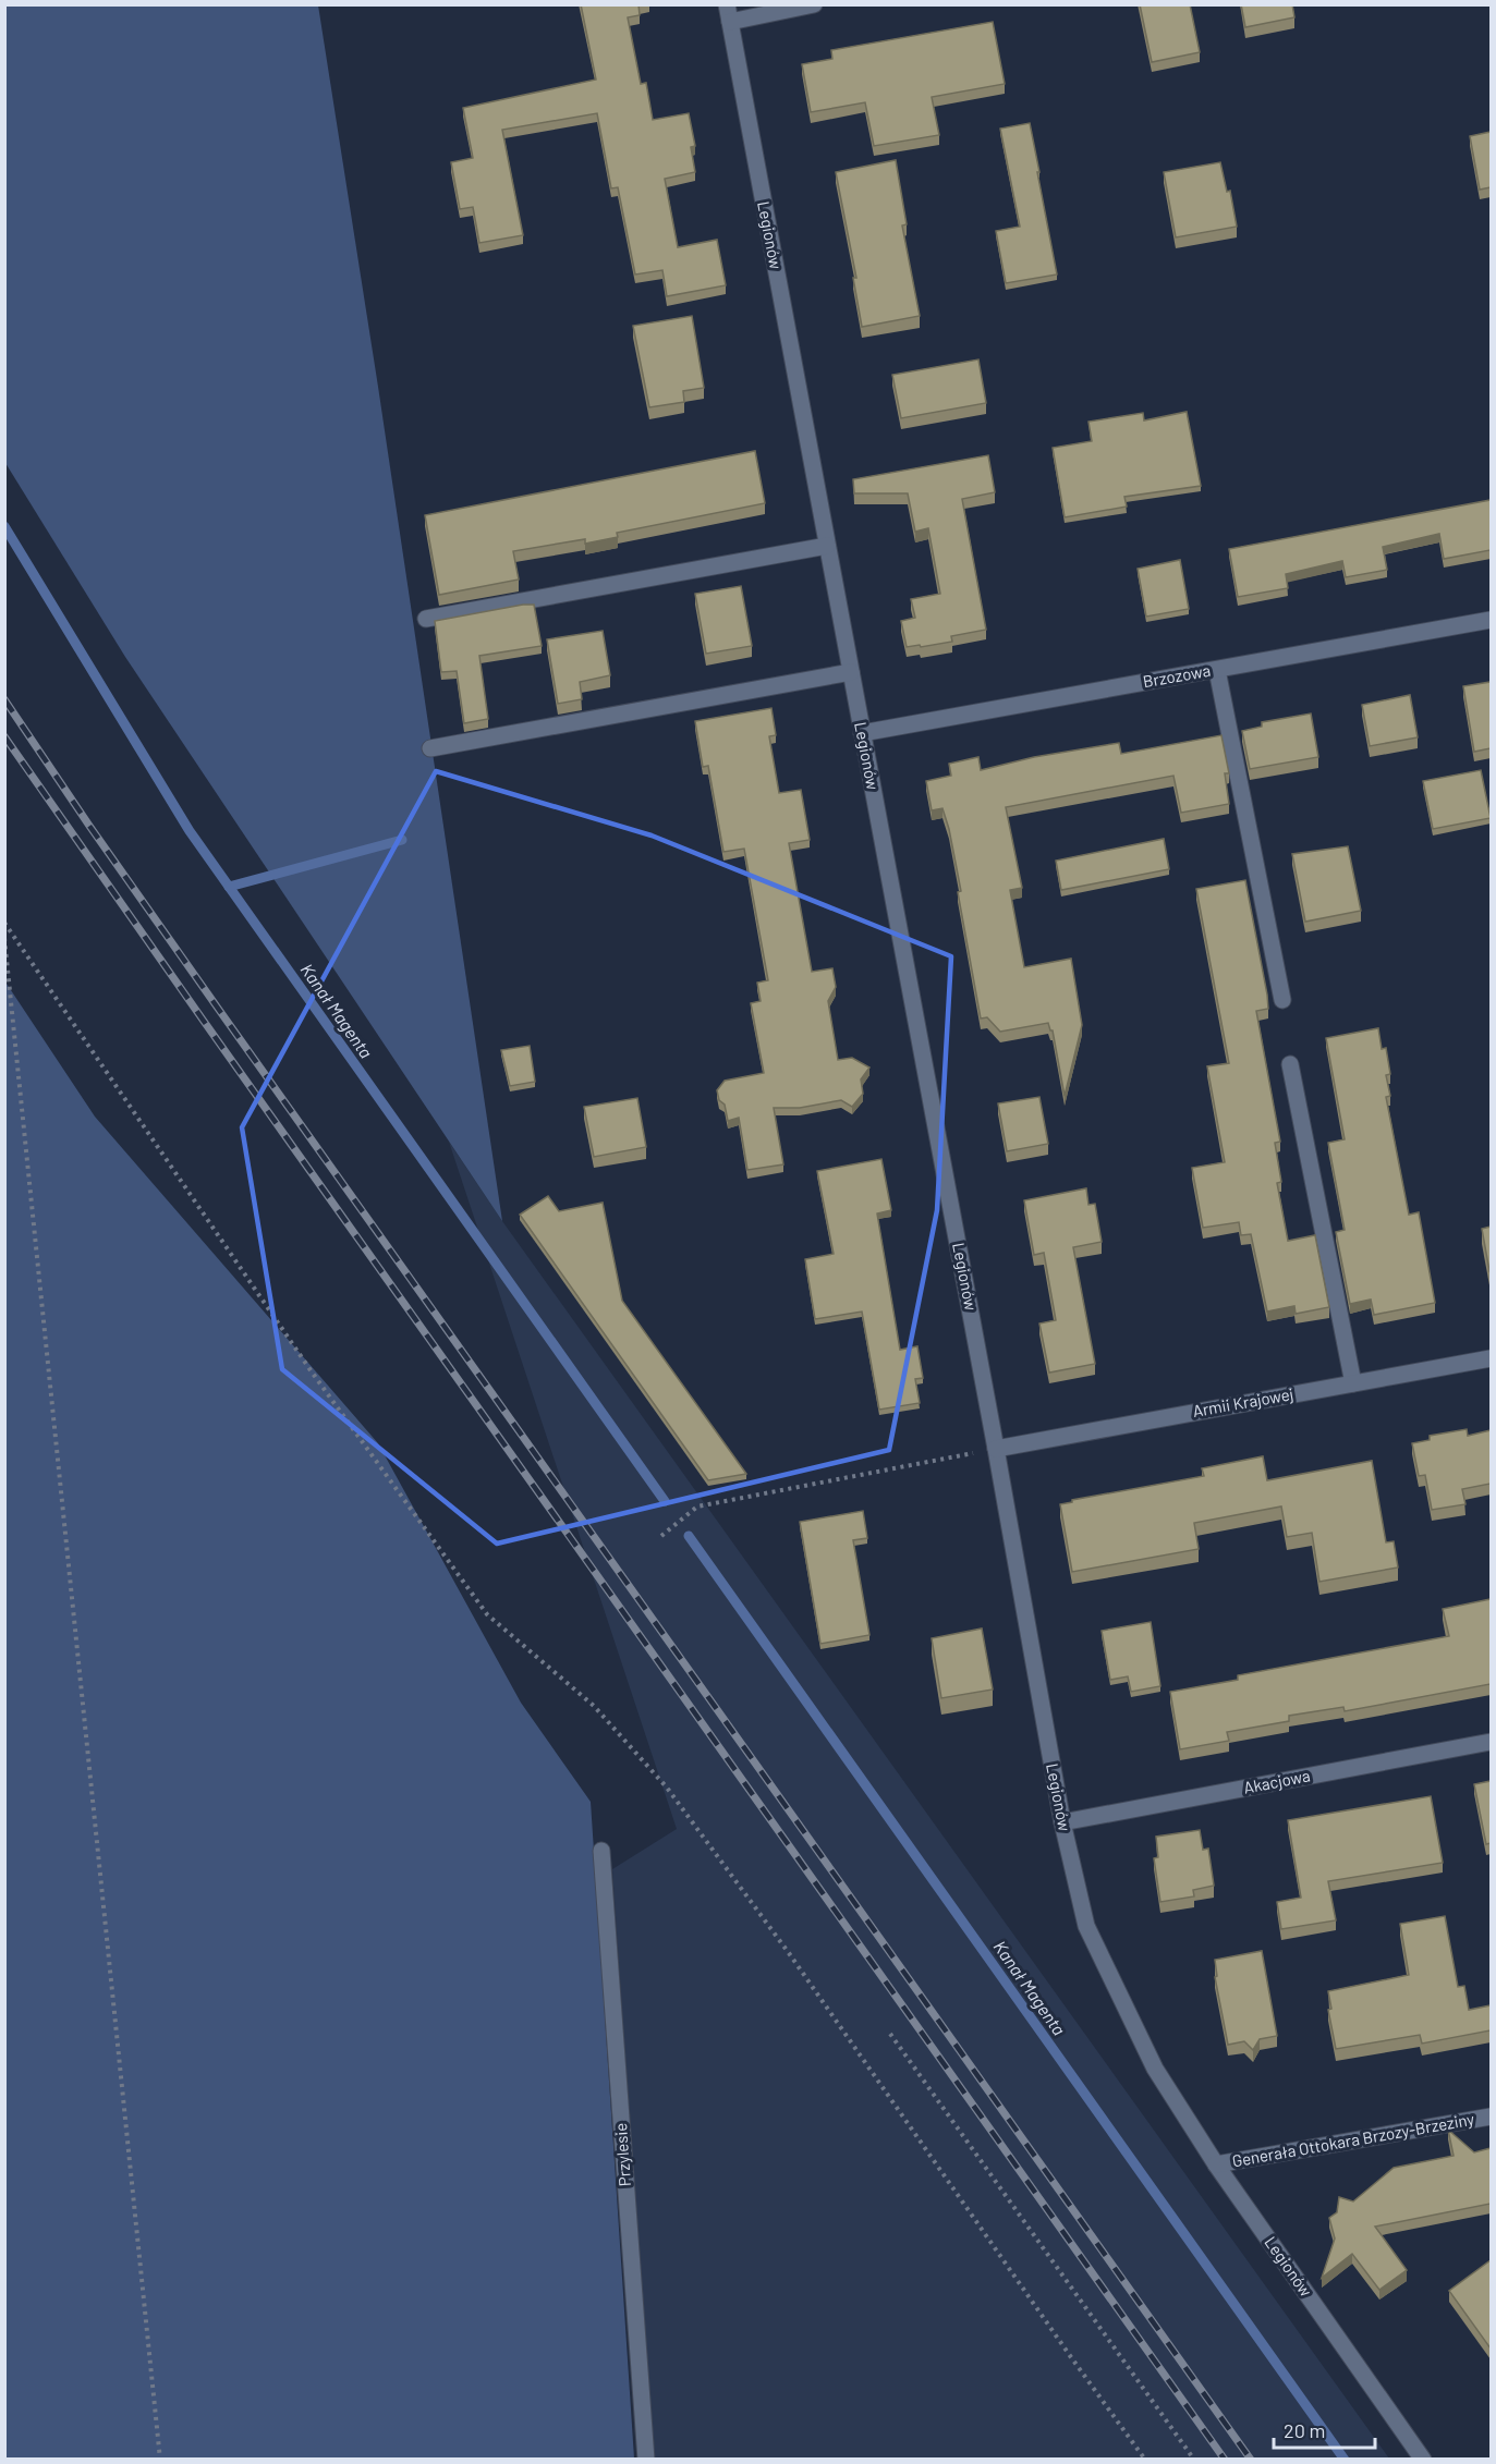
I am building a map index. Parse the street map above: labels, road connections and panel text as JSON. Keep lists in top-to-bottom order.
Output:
{
  "streets": {
    "street": [
      "Legionów",
      "Brzozowa",
      "Armii Krajowej",
      "Akacjowa",
      "Generała Ottokara Brzozy-Brzeziny",
      "Przylesie"
    ]
  },
  "crossings": [
    ["Legionów", "Brzozowa"],
    ["Legionów", "Armii Krajowej"],
    ["Legionów", "Akacjowa"],
    ["Legionów", "Generała Ottokara Brzozy-Brzeziny"]
  ],
  "water": ["Kanał Magenta"],
  "scale_bar": "20 m"
}
